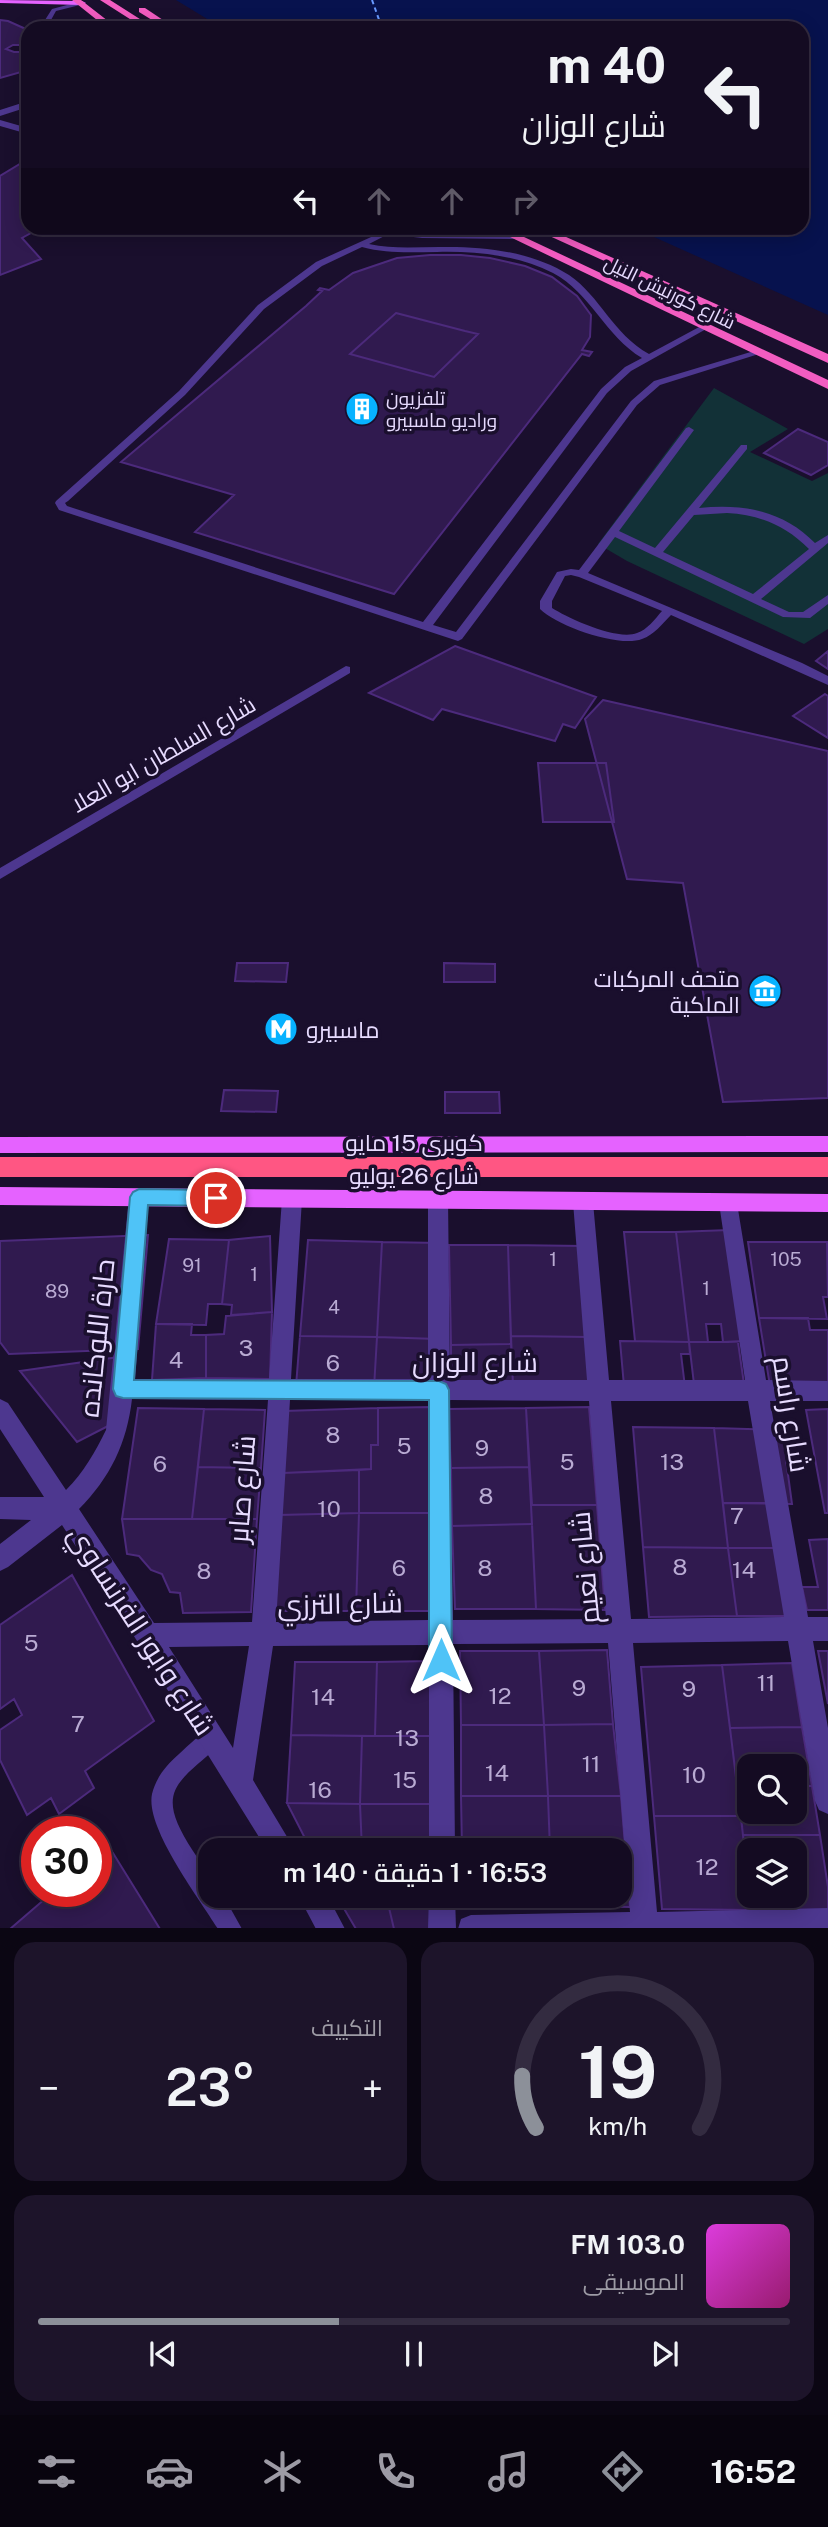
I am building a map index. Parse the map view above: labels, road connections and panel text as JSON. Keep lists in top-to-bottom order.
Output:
{
  "streets": {
    "highway": ["شارع كورنيش النيل", "كوبرى 15 مايو"],
    "main road": ["شارع 26 يوليو"],
    "street": [
      "حارة اللوكانده",
      "شارع الوزان",
      "شارع راسم",
      "شارع صابر",
      "شارع نعيم",
      "شارع الترزي",
      "شارع وابور الفرنساوي"
    ],
    "lane": ["شارع السلطان ابو العلا"]
  },
  "crossings": [
    ["شارع 26 يوليو", "حارة اللوكانده"],
    ["شارع 26 يوليو", "شارع راسم"],
    ["شارع 26 يوليو", "شارع صابر"],
    ["شارع 26 يوليو", "شارع نعيم"],
    ["حارة اللوكانده", "شارع الوزان"],
    ["حارة اللوكانده", "شارع وابور الفرنساوي"],
    ["شارع الوزان", "شارع راسم"],
    ["شارع الوزان", "شارع صابر"],
    ["شارع الوزان", "شارع نعيم"],
    ["شارع راسم", "شارع الترزي"],
    ["شارع صابر", "شارع الترزي"],
    ["شارع صابر", "شارع وابور الفرنساوي"],
    ["شارع نعيم", "شارع الترزي"],
    ["شارع الترزي", "شارع وابور الفرنساوي"]
  ],
  "places": {
    "building": ["تلفزيون وراديو ماسبيرو"],
    "museum": ["متحف المركبات الملكية"],
    "metro station": ["ماسبيرو"]
  },
  "house_numbers": [
    "1",
    "105",
    "91",
    "1",
    "1",
    "89",
    "4",
    "3",
    "4",
    "6",
    "8",
    "5",
    "9",
    "5",
    "13",
    "6",
    "8",
    "10",
    "7",
    "8",
    "6",
    "8",
    "14",
    "8",
    "5",
    "11",
    "9",
    "9",
    "12",
    "14",
    "7",
    "13",
    "11",
    "14",
    "10",
    "15",
    "16",
    "12"
  ],
  "page": {
    "turn": ["40 m", "شارع الوزان"],
    "limit": "30",
    "trip": "16:53 · 1 دقيقة · 140 m",
    "tile": "التكييف",
    "heat": ["−", "23°", "+"],
    "song": ["103.0 FM", "الموسيقى"],
    "tabs": "16:52",
    "gauge": ["19", "km/h"]
  }
}
